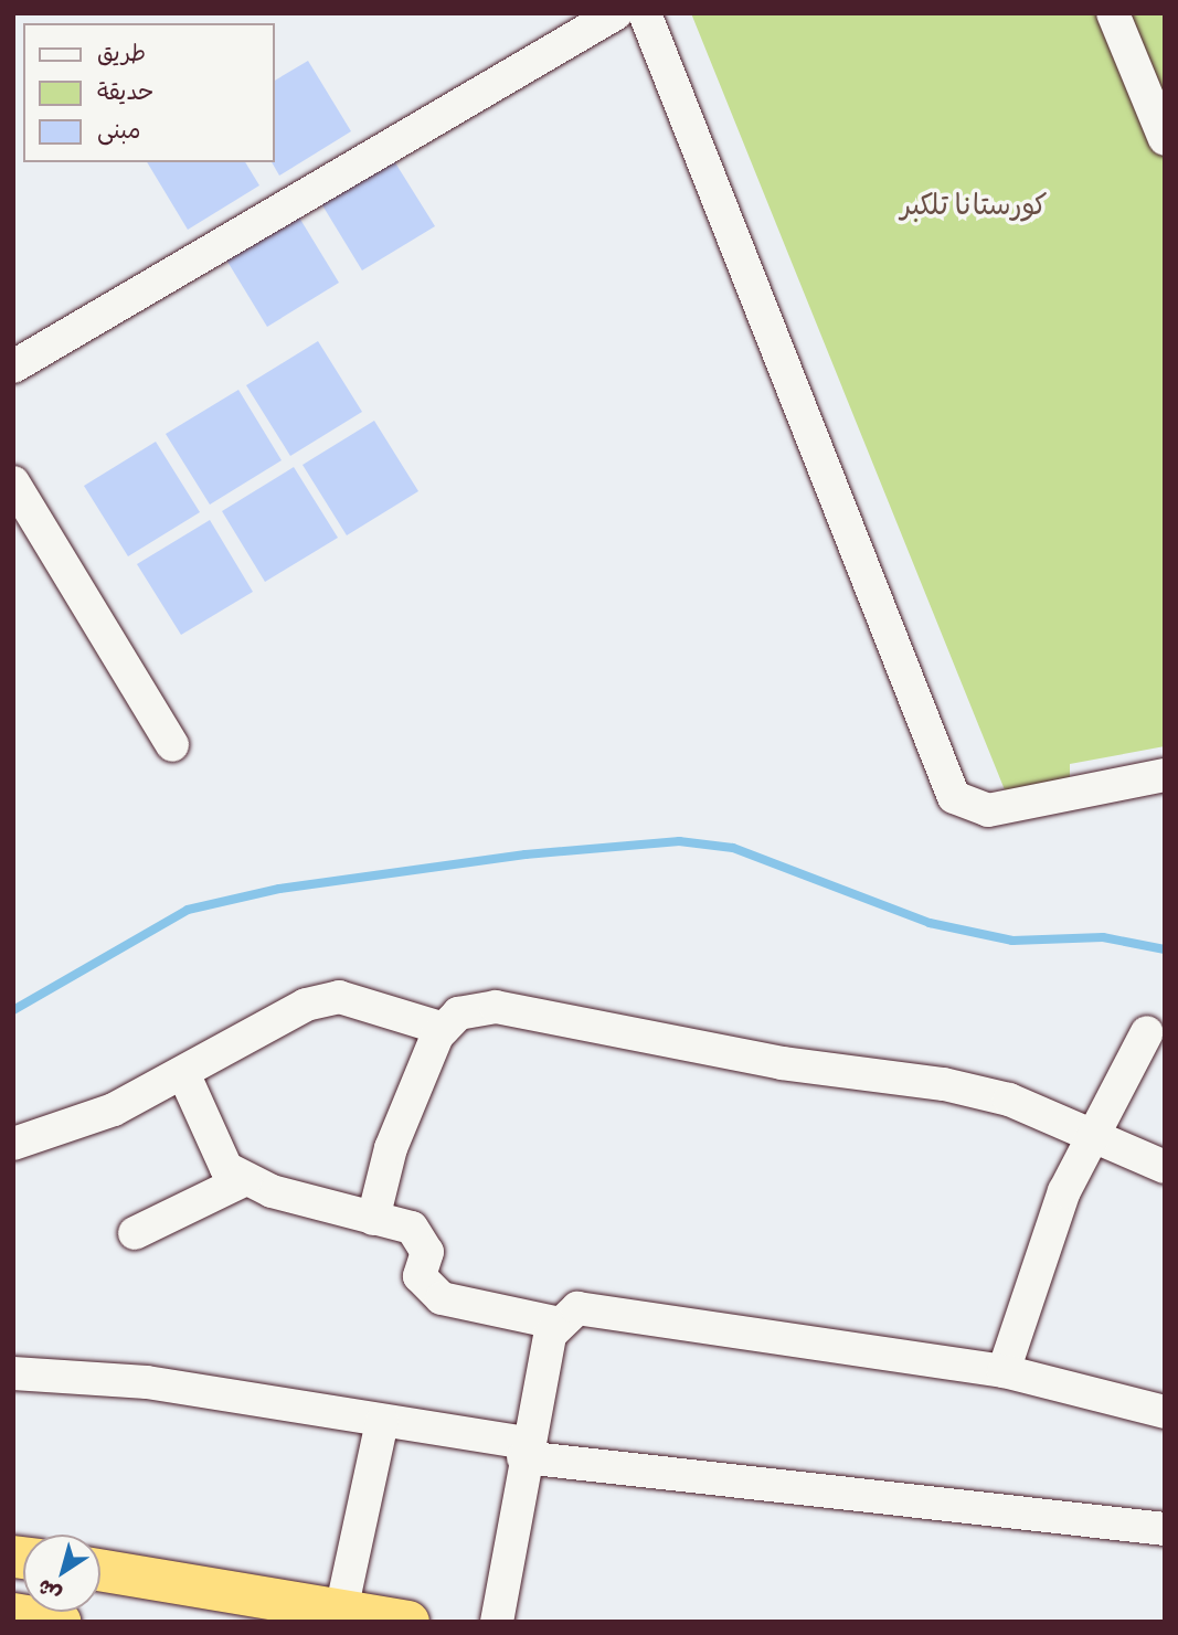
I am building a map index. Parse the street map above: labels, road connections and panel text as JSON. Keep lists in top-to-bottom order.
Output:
{
  "parks": ["كورستانا تلكبر"],
  "legend": ["طريق", "حديقة", "مبنى"],
  "north": "bottom left"
}
